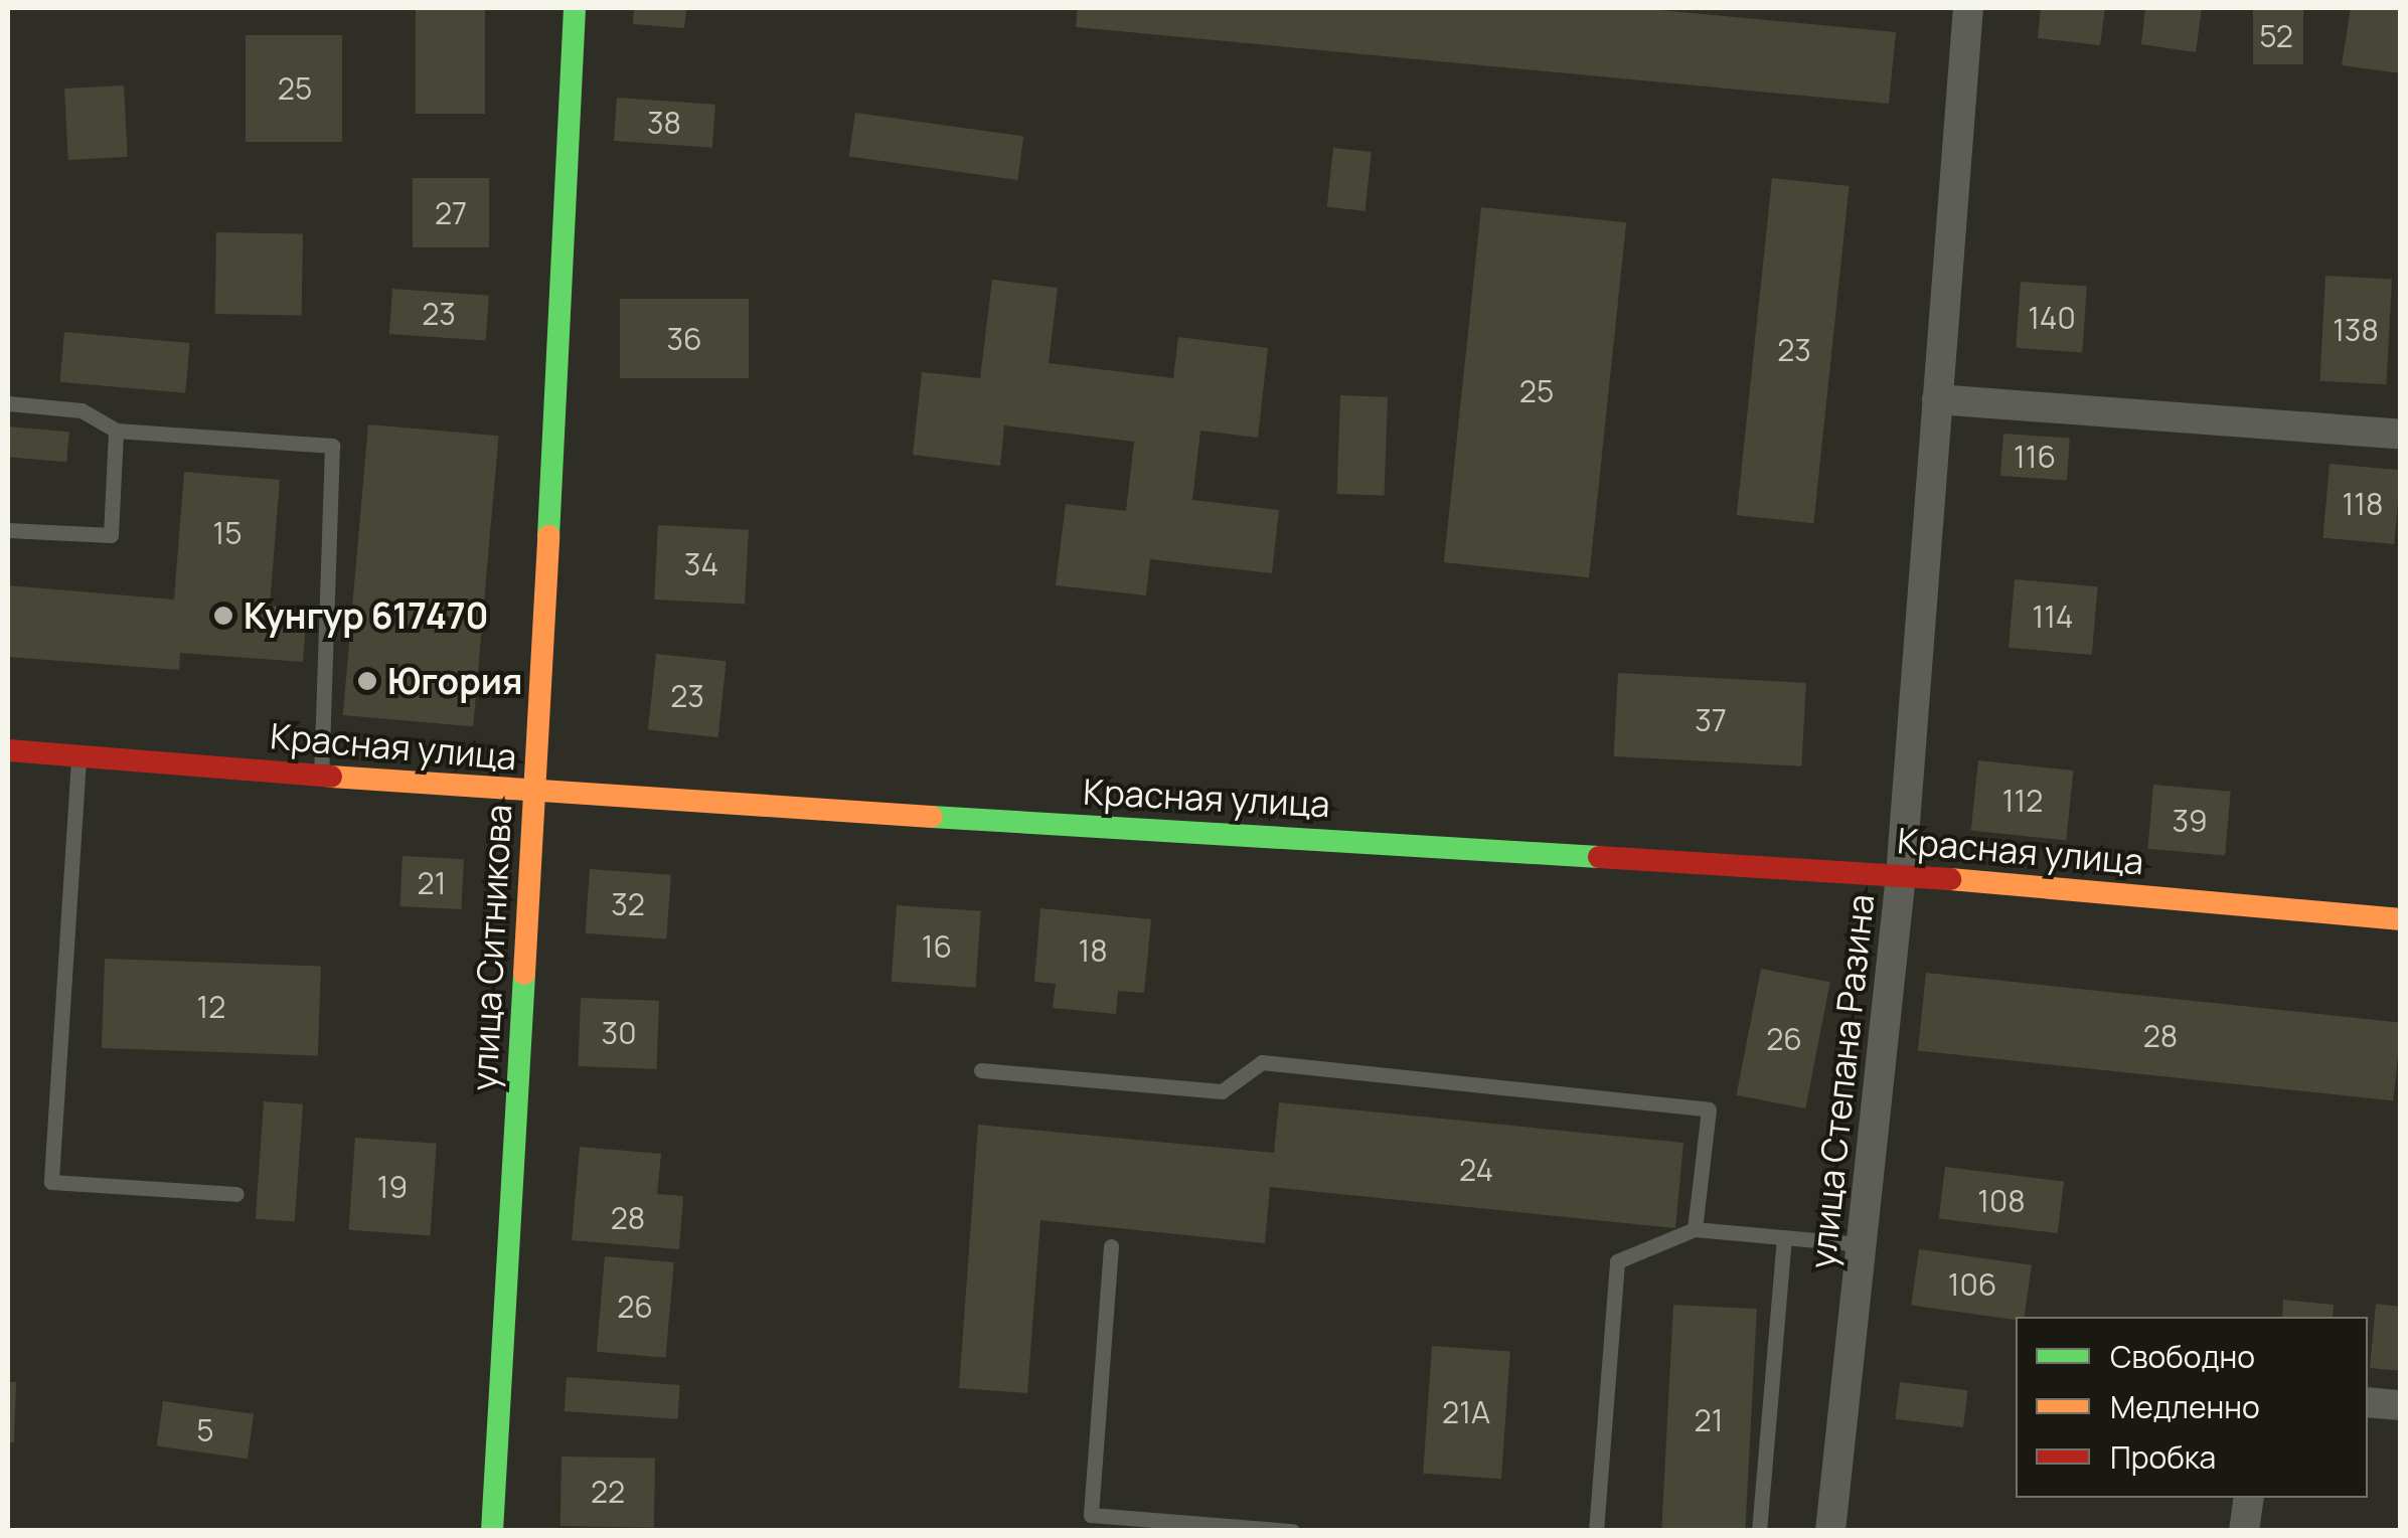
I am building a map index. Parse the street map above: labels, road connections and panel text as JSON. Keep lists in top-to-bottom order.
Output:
{
  "streets": {
    "street": ["Красная улица", "улица Ситникова", "улица Степана Разина"]
  },
  "crossings": [
    ["Красная улица", "улица Ситникова"],
    ["Красная улица", "улица Степана Разина"]
  ],
  "places": ["Кунгур 617470", "Югория"],
  "house_numbers": [
    "52",
    "25",
    "38",
    "27",
    "23",
    "140",
    "138",
    "36",
    "23",
    "25",
    "116",
    "118",
    "15",
    "34",
    "114",
    "23",
    "37",
    "112",
    "39",
    "21",
    "32",
    "16",
    "18",
    "12",
    "30",
    "28",
    "26",
    "24",
    "19",
    "108",
    "28",
    "106",
    "26",
    "21А",
    "21",
    "5",
    "22"
  ],
  "legend": ["Свободно", "Медленно", "Пробка"]
}
